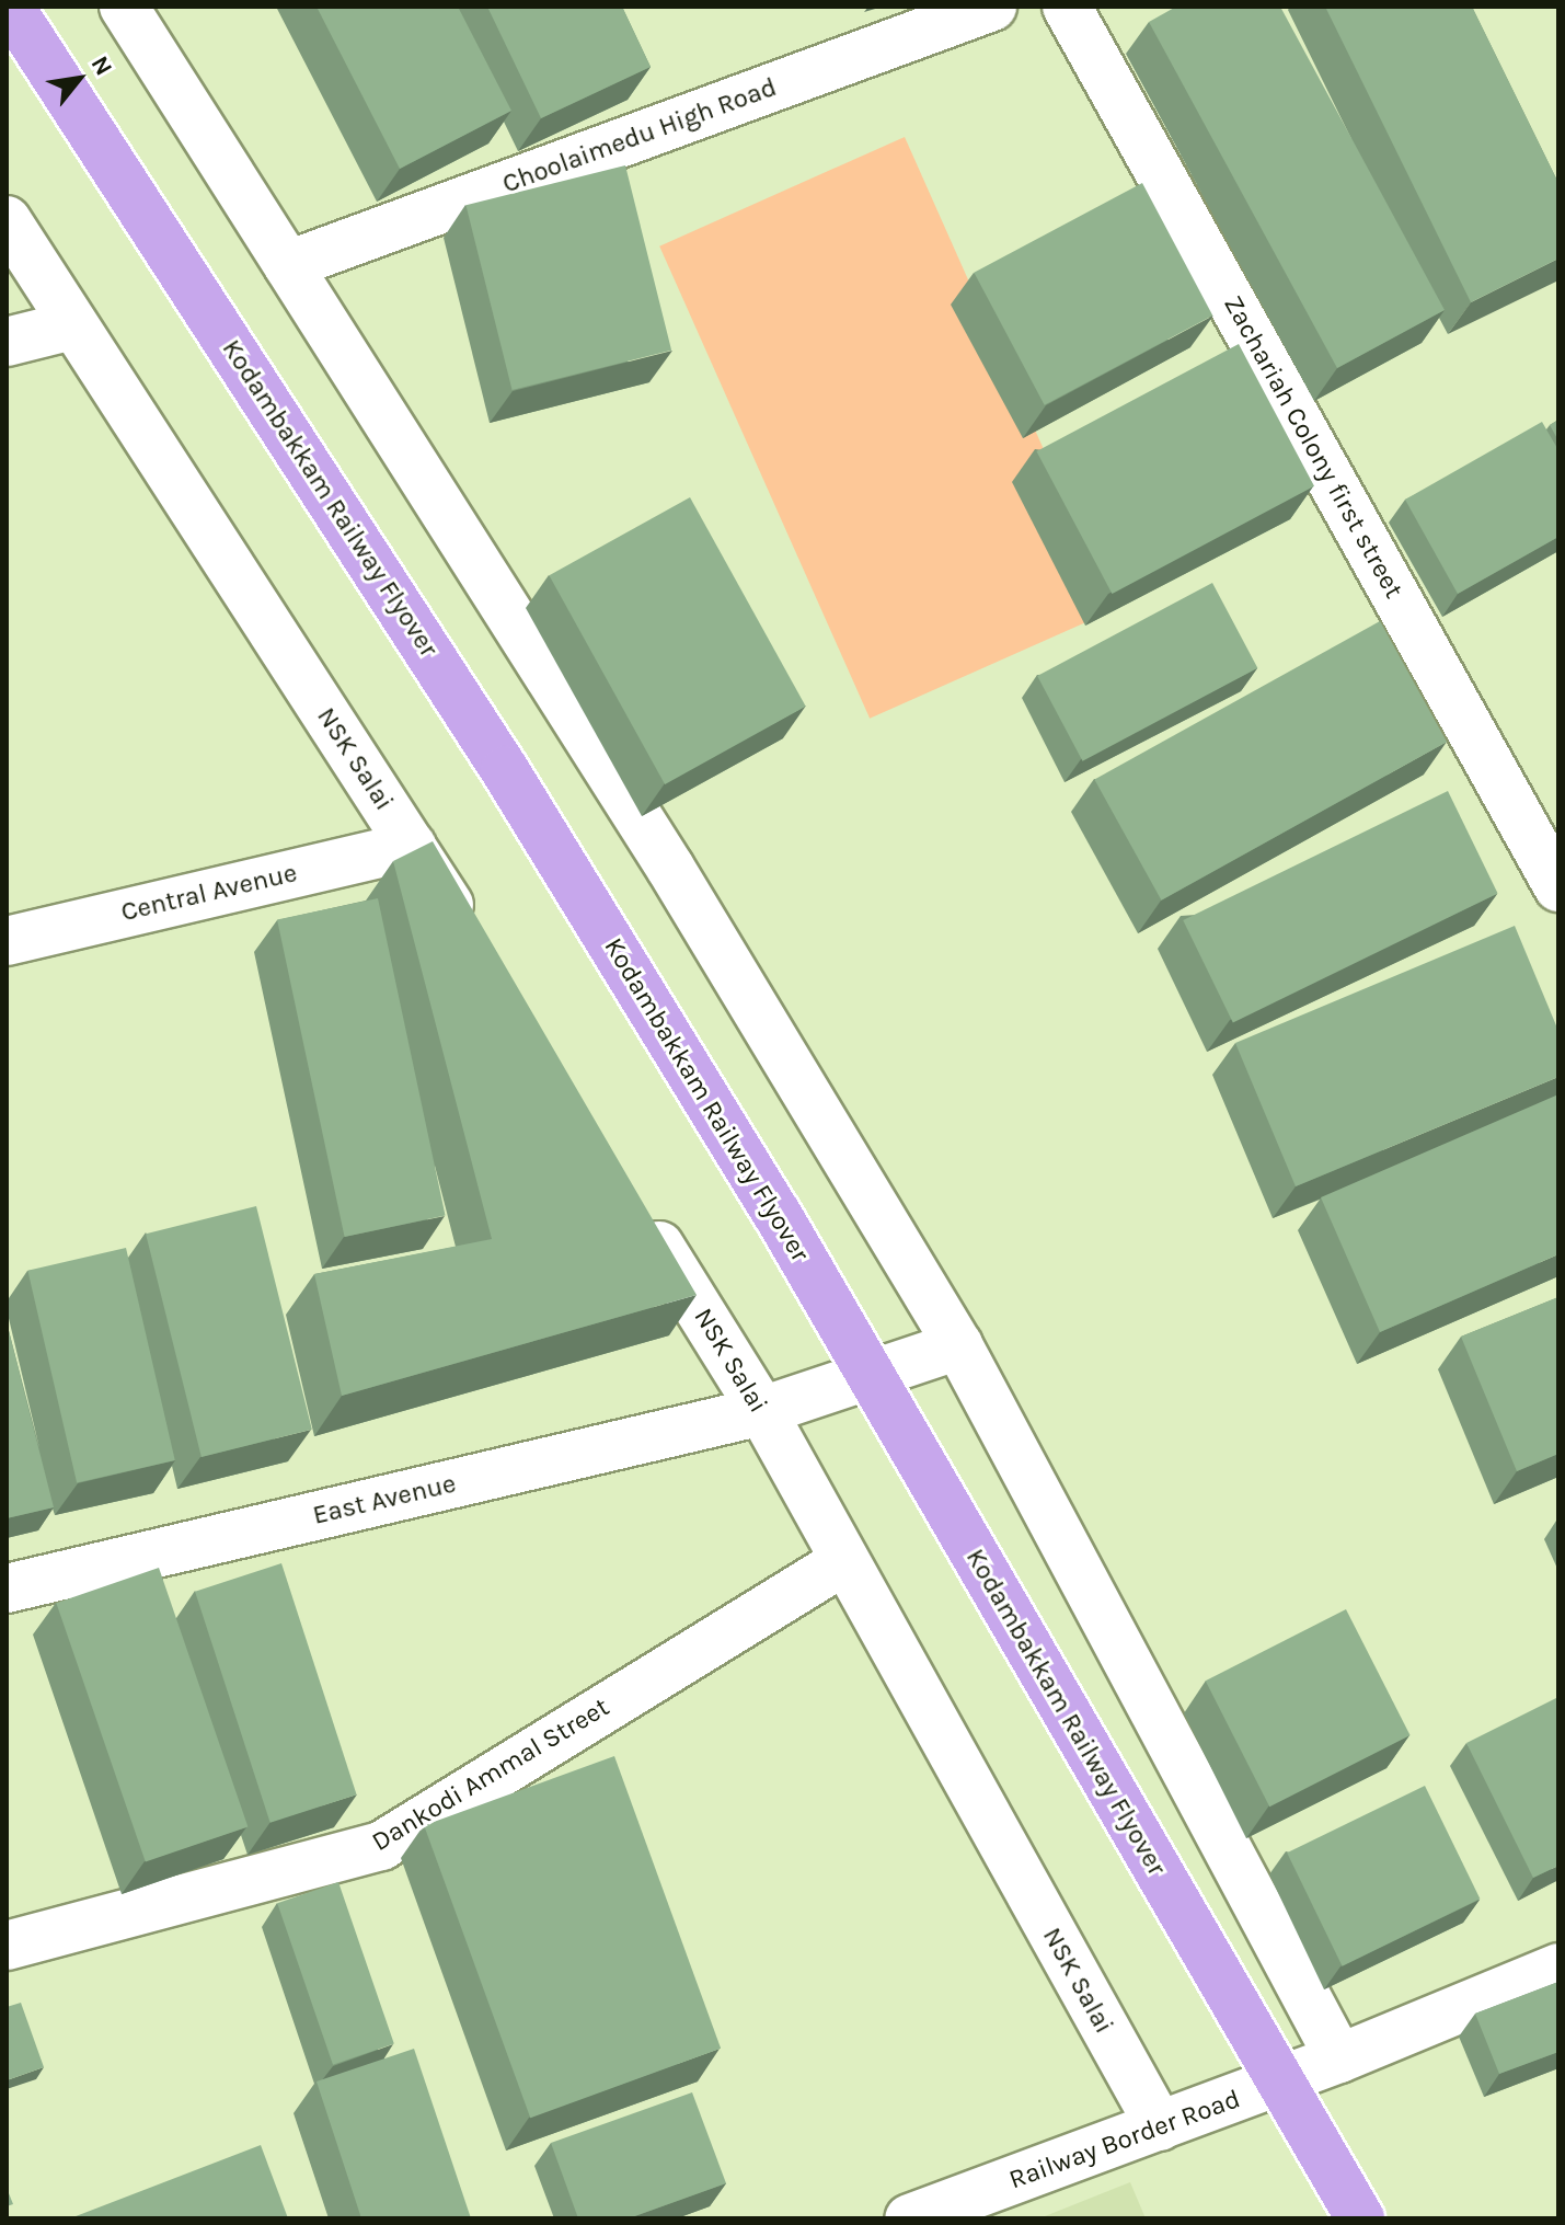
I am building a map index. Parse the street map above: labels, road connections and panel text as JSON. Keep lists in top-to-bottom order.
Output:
{
  "streets": {
    "main road": ["Kodambakkam Railway Flyover"],
    "street": [
      "Choolaimedu High Road",
      "Zachariah Colony first street",
      "NSK Salai",
      "Central Avenue",
      "East Avenue",
      "Dankodi Ammal Street",
      "Railway Border Road"
    ]
  },
  "crossings": [
    ["NSK Salai", "Central Avenue"],
    ["NSK Salai", "East Avenue"],
    ["NSK Salai", "Dankodi Ammal Street"],
    ["NSK Salai", "Railway Border Road"]
  ],
  "north": "top right"
}
